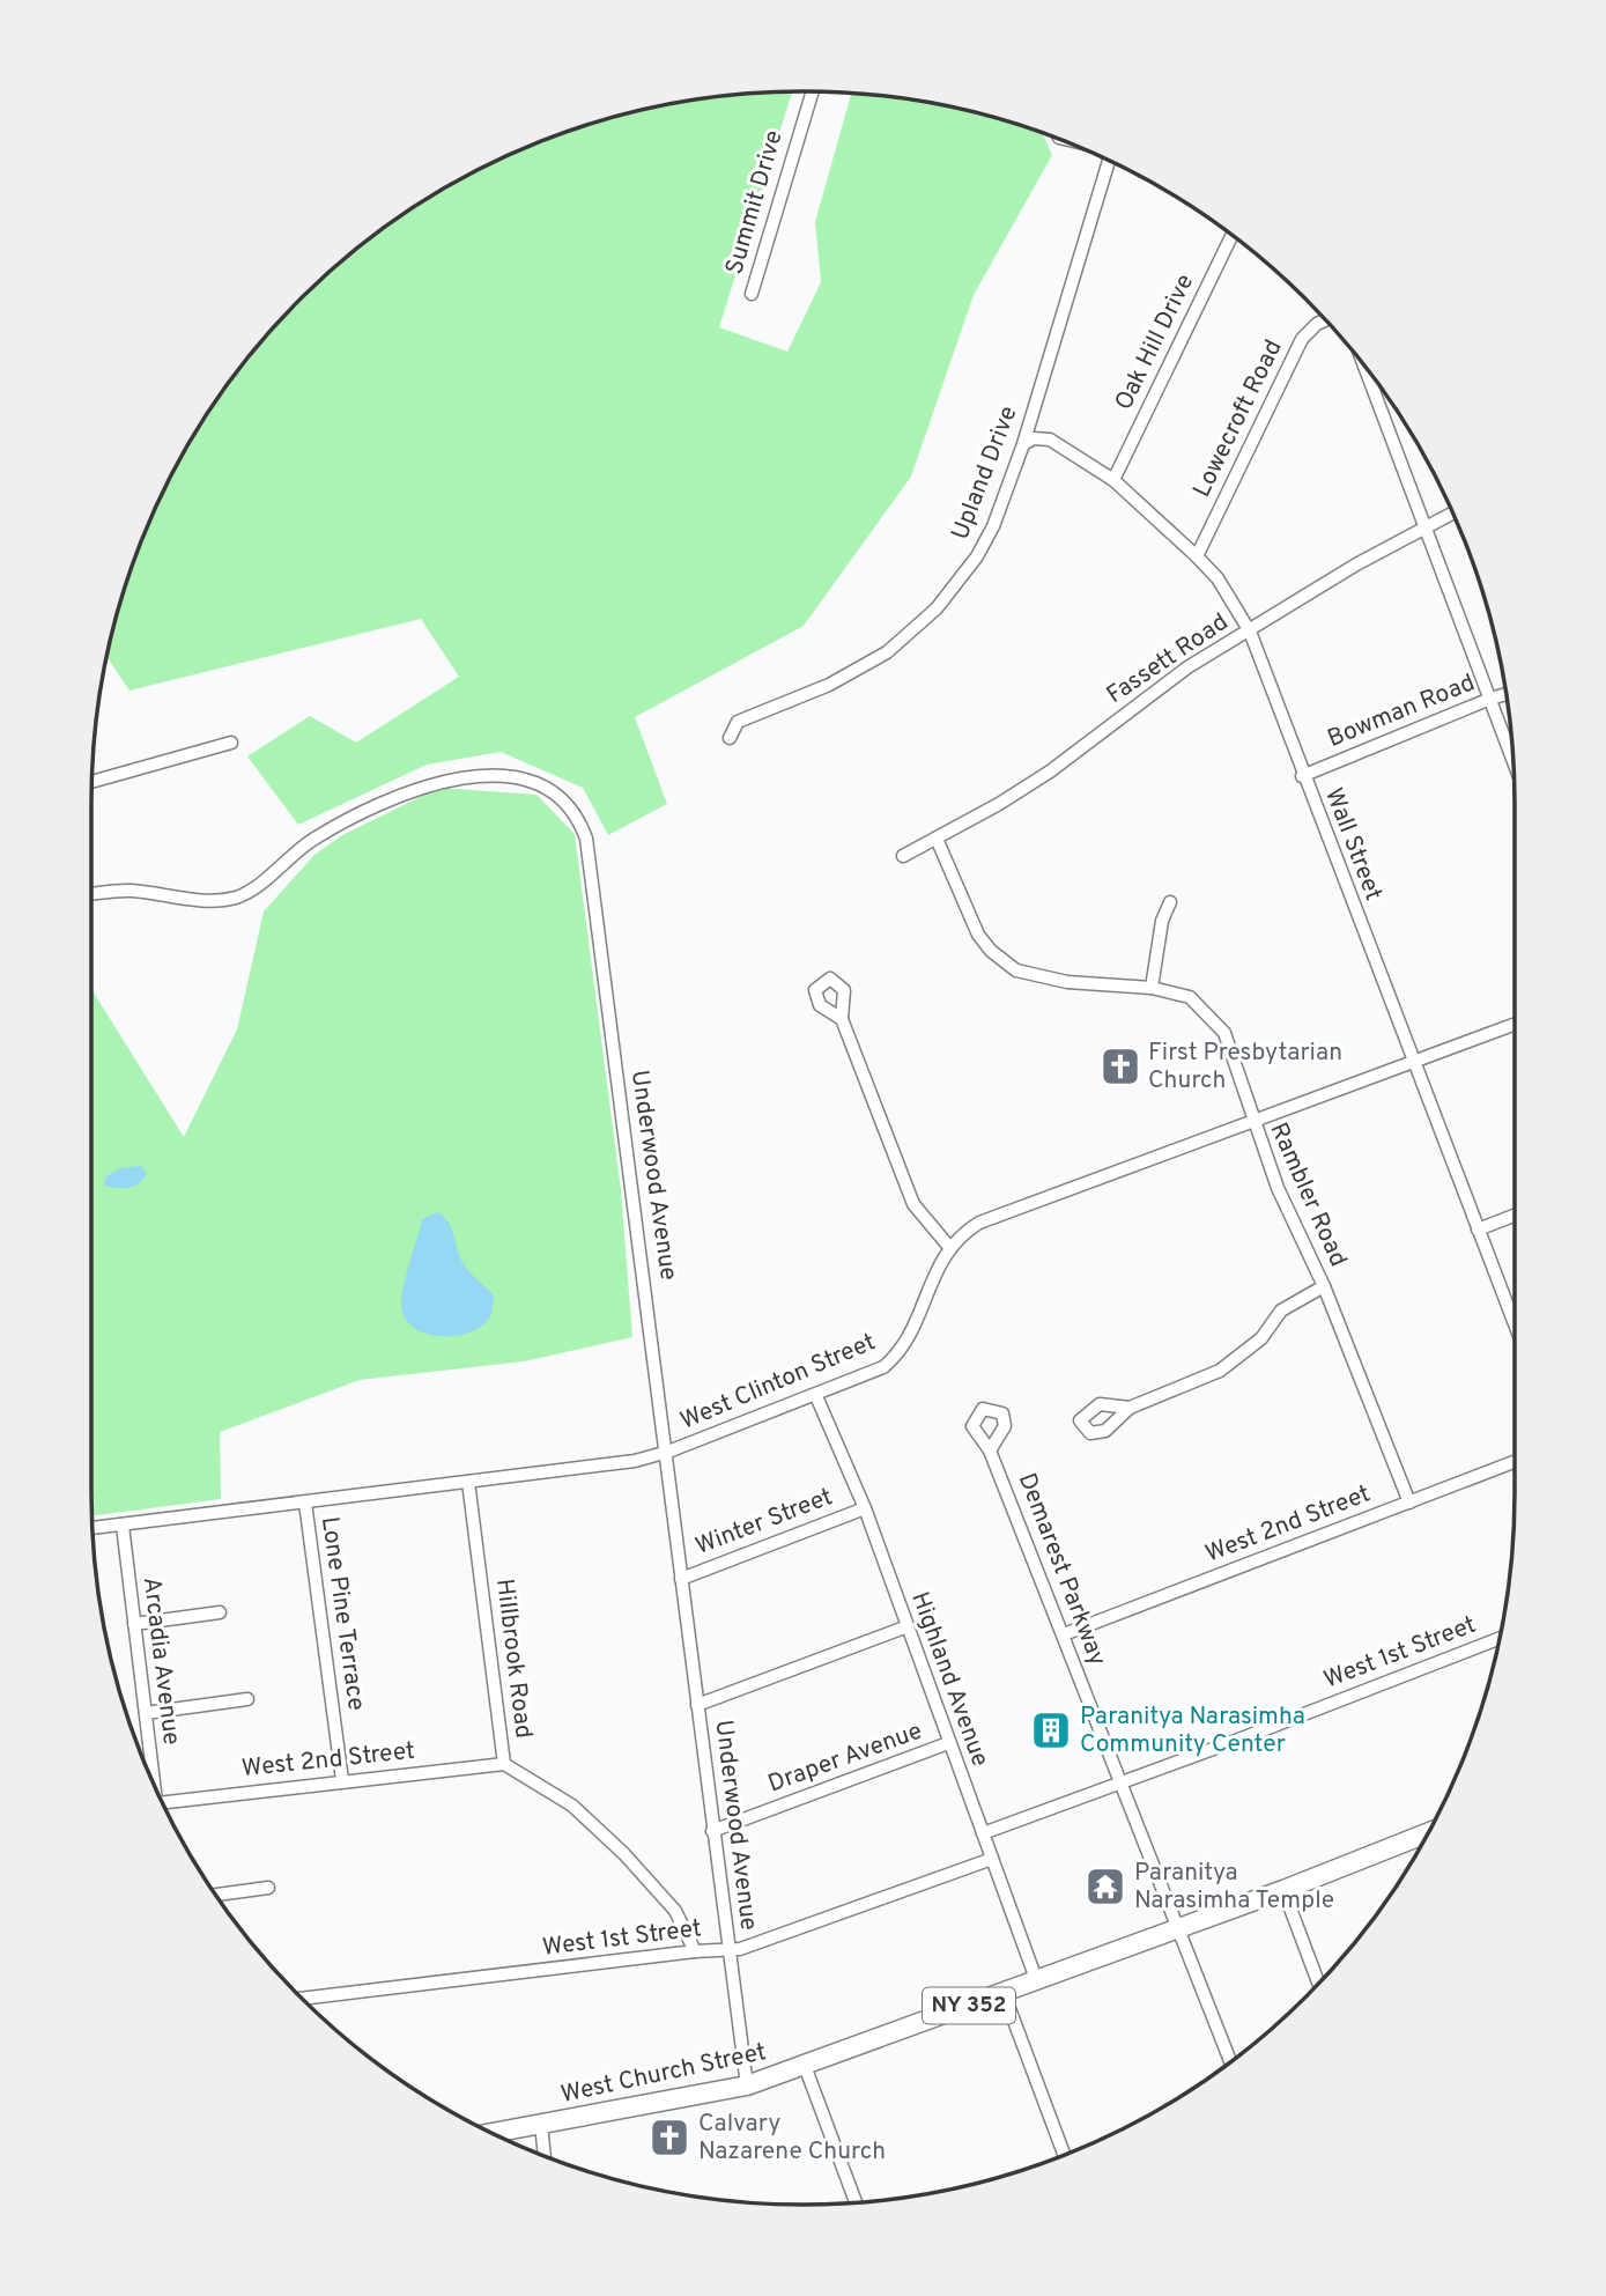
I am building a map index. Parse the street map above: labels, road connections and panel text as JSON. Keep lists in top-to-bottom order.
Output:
{
  "streets": {
    "main road": ["NY 352", "West Church Street"],
    "street": [
      "Summit Drive",
      "Oak Hill Drive",
      "Lowecroft Road",
      "Upland Drive",
      "Fassett Road",
      "Bowman Road",
      "Wall Street",
      "Underwood Avenue",
      "Rambler Road",
      "West Clinton Street",
      "Winter Street",
      "West 2nd Street",
      "Demarest Parkway",
      "Lone Pine Terrace",
      "West 1st Street",
      "Hillbrook Road",
      "Arcadia Avenue",
      "Highland Avenue",
      "Draper Avenue"
    ]
  },
  "crossings": [
    ["Oak Hill Drive", "Wall Street"],
    ["Lowecroft Road", "Wall Street"],
    ["Upland Drive", "Wall Street"],
    ["Fassett Road", "Wall Street"],
    ["Fassett Road", "Rambler Road"],
    ["Bowman Road", "Wall Street"],
    ["Wall Street", "West Clinton Street"],
    ["Underwood Avenue", "West Clinton Street"],
    ["Underwood Avenue", "Winter Street"],
    ["Underwood Avenue", "West 1st Street"],
    ["Underwood Avenue", "Draper Avenue"],
    ["Underwood Avenue", "West Church Street"],
    ["Rambler Road", "West Clinton Street"],
    ["Rambler Road", "West 2nd Street"],
    ["West Clinton Street", "Lone Pine Terrace"],
    ["West Clinton Street", "Hillbrook Road"],
    ["West Clinton Street", "Arcadia Avenue"],
    ["West Clinton Street", "Highland Avenue"],
    ["Winter Street", "Highland Avenue"],
    ["West 2nd Street", "Demarest Parkway"],
    ["West 2nd Street", "Lone Pine Terrace"],
    ["West 2nd Street", "Hillbrook Road"],
    ["Demarest Parkway", "West 1st Street"],
    ["Demarest Parkway", "West Church Street"],
    ["West 1st Street", "Hillbrook Road"],
    ["West 1st Street", "Highland Avenue"],
    ["Highland Avenue", "Draper Avenue"],
    ["Highland Avenue", "West Church Street"]
  ],
  "places": {
    "church": ["First Presbytarian Church", "Calvary Nazarene Church"],
    "building": ["Paranitya Narasimha Community Center"],
    "temple": ["Paranitya Narasimha Temple"]
  }
}
